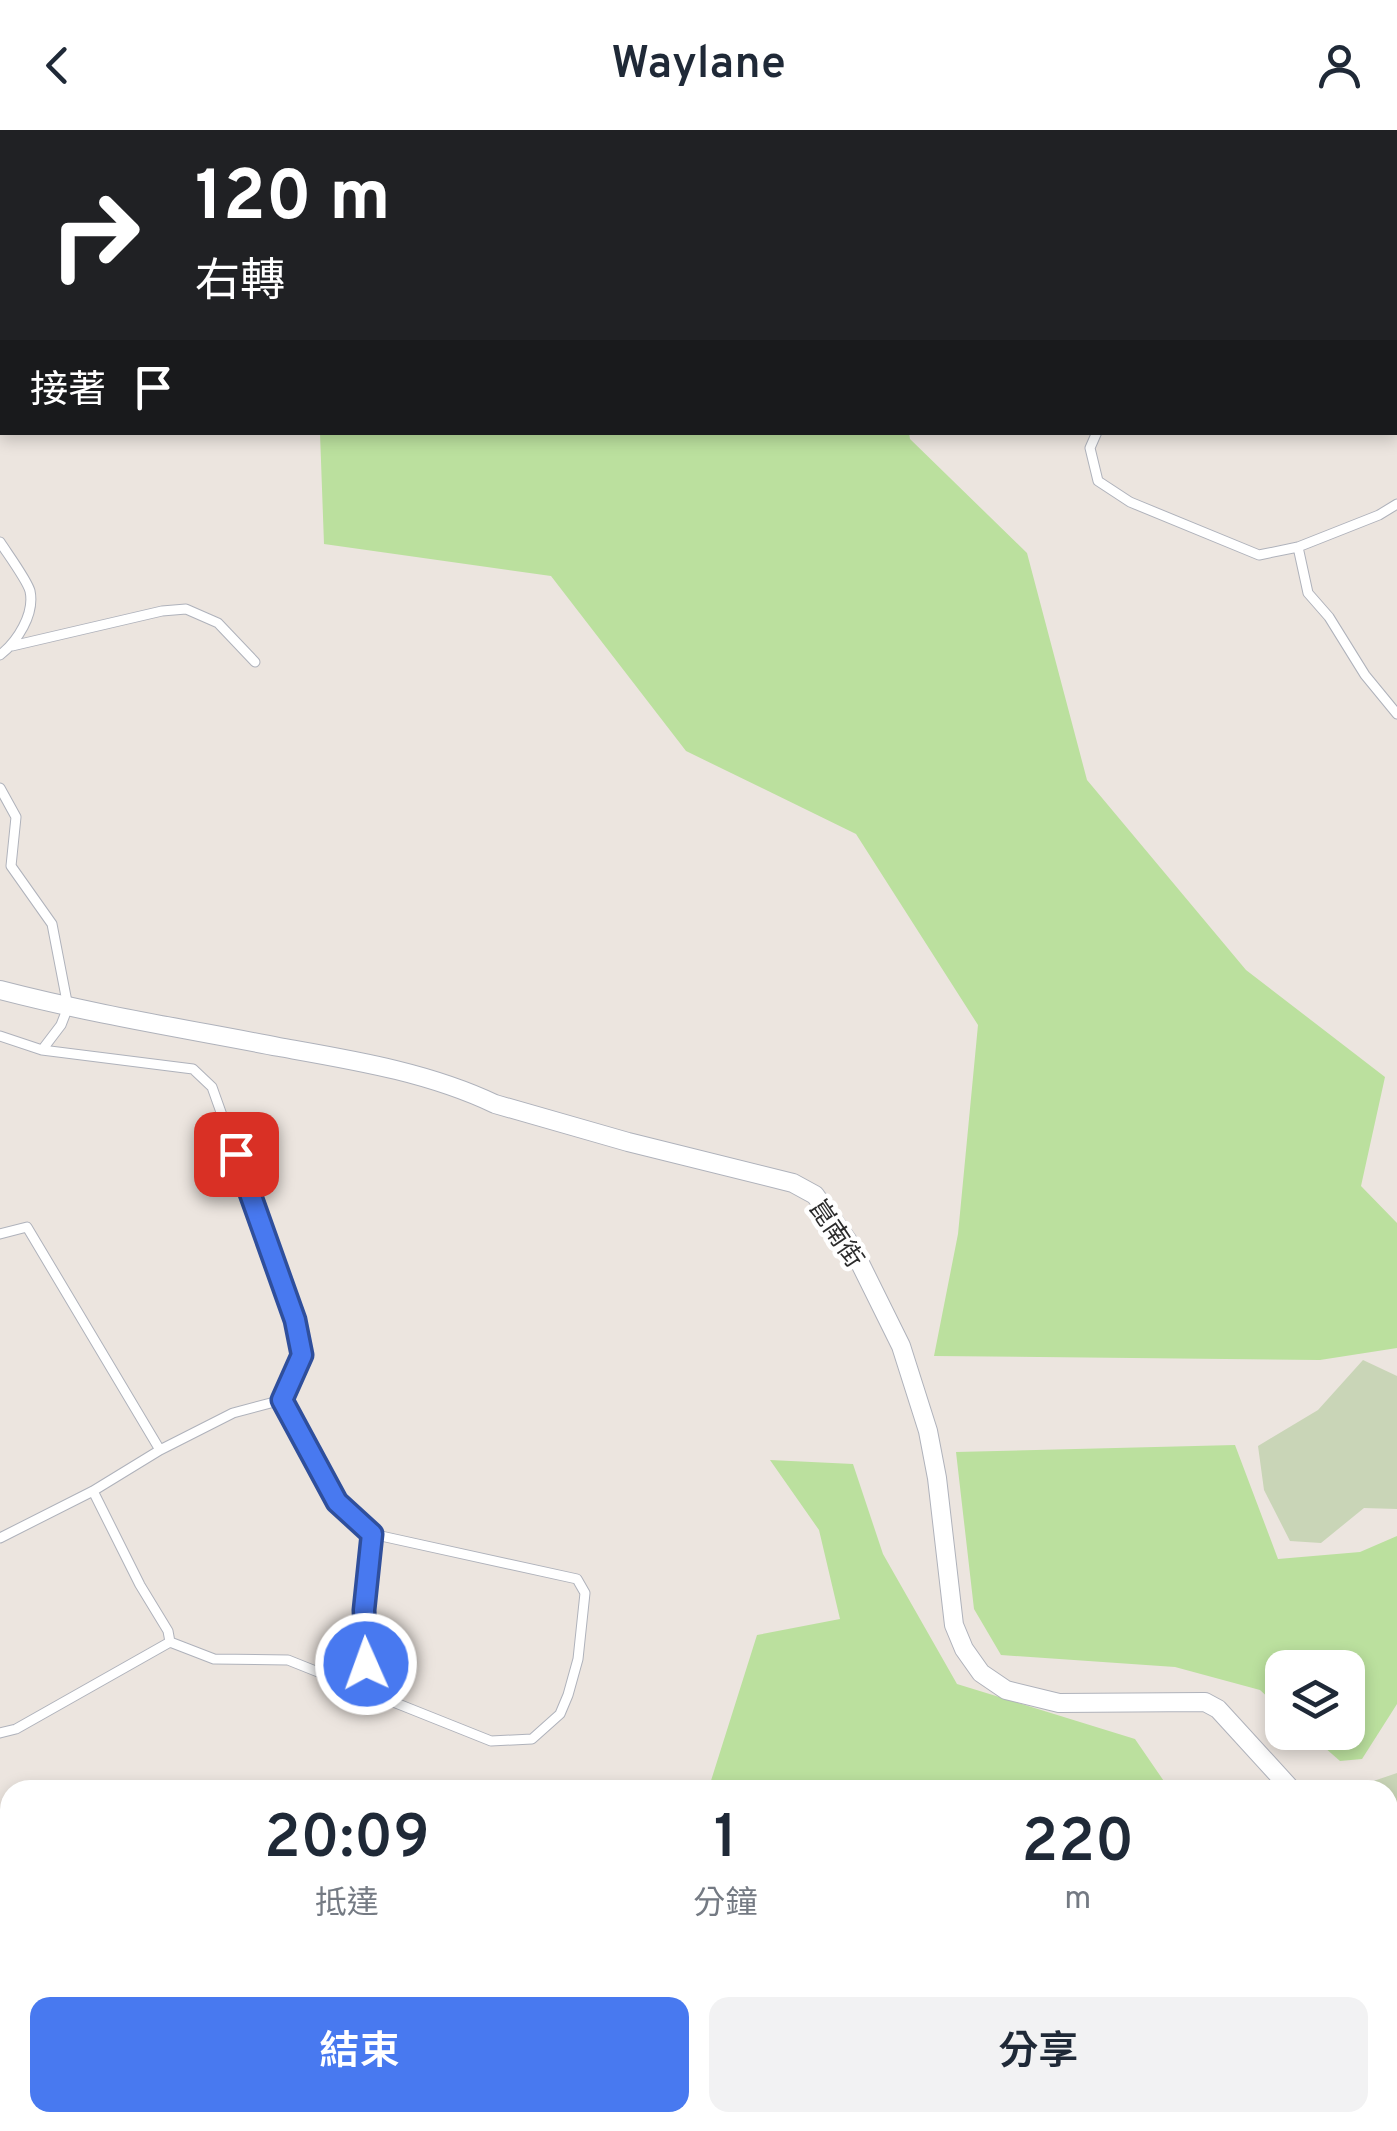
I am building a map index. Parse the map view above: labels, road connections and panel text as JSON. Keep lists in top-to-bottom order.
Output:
{
  "streets": {
    "street": ["崑南街"]
  },
  "page": {
    "header": "Waylane",
    "turn": ["120 m", "右轉"],
    "then": "接著",
    "eta": [
      "20:09",
      "抵達",
      "1",
      "分鐘",
      "220",
      "m"
    ],
    "buttons": ["結束", "分享"]
  }
}
